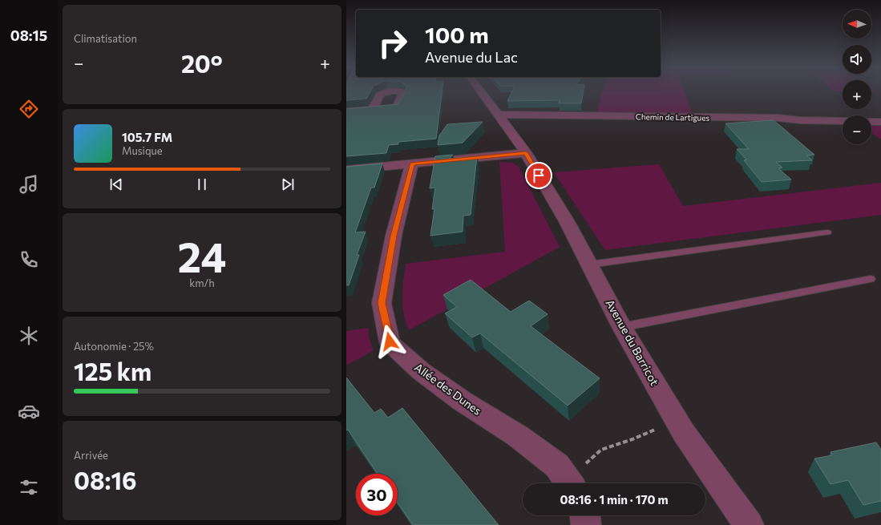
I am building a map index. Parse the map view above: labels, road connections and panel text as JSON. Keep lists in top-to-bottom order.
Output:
{
  "streets": {
    "street": ["Chemin de Lartigues", "Avenue du Barricot", "Allée des Dunes"]
  },
  "crossings": [
    ["Chemin de Lartigues", "Avenue du Barricot"]
  ],
  "north": "left",
  "page": {
    "tabs": "08:15",
    "tile": [
      "Climatisation",
      ["24", "km/h"],
      ["Autonomie · 25%", "125 km"],
      ["Arrivée", "08:16"]
    ],
    "map_buttons": ["+", "−"],
    "turn": ["100 m", "Avenue du Lac"],
    "heat": ["−", "20°", "+"],
    "song": ["105.7 FM", "Musique"],
    "limit": "30",
    "trip": "08:16 · 1 min · 170 m"
  }
}
